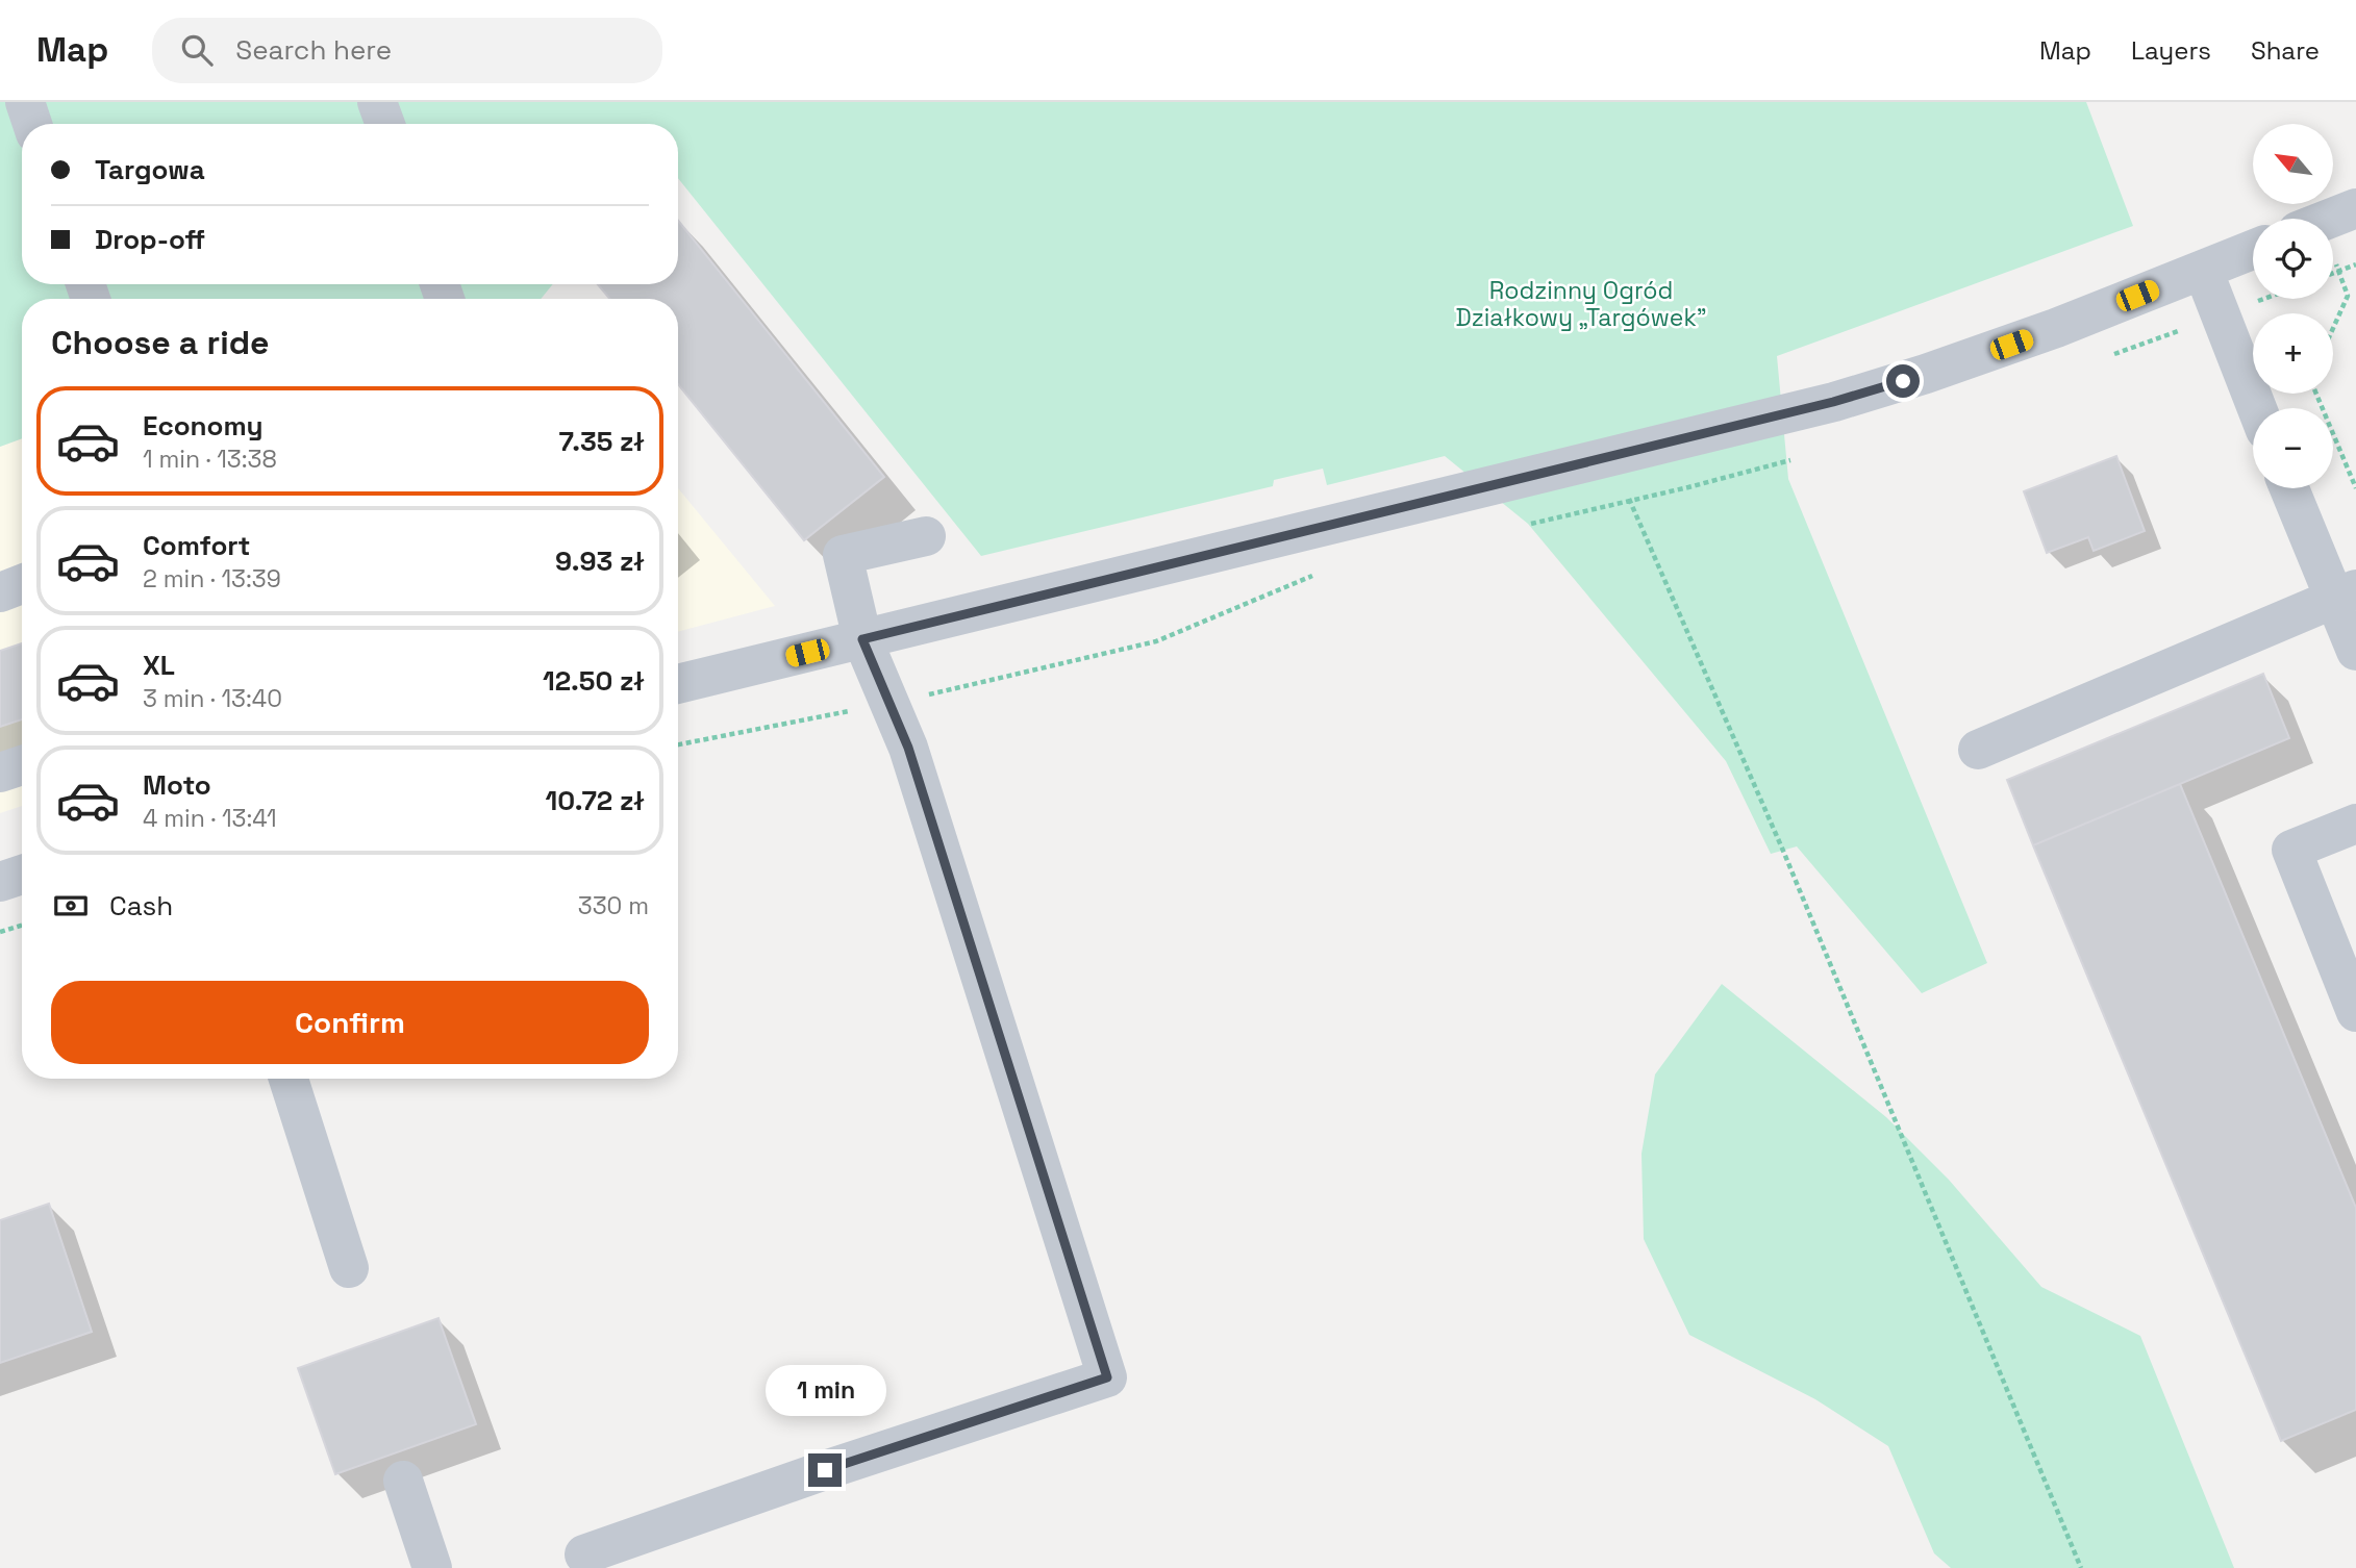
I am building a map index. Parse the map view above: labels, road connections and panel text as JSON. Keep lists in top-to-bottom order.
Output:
{
  "parks": ["Rodzinny Ogród Działkowy „Targówek”"],
  "north": "top left",
  "page": {
    "header": "Map",
    "search": "Search here",
    "nav": ["Map", "Layers", "Share"],
    "map_buttons": ["+", "−"],
    "banner": ["Targowa", "Drop-off"],
    "heading": "Choose a ride",
    "list": [
      {
        "name": "Economy",
        "note": "1 min · 13:38",
        "value": "7.35 zł"
      },
      {
        "name": "Comfort",
        "note": "2 min · 13:39",
        "value": "9.93 zł"
      },
      {
        "name": "XL",
        "note": "3 min · 13:40",
        "value": "12.50 zł"
      },
      {
        "name": "Moto",
        "note": "4 min · 13:41",
        "value": "10.72 zł"
      }
    ],
    "pay": ["Cash", "330 m"],
    "buttons": "Confirm",
    "bubble": "1 min"
  }
}
